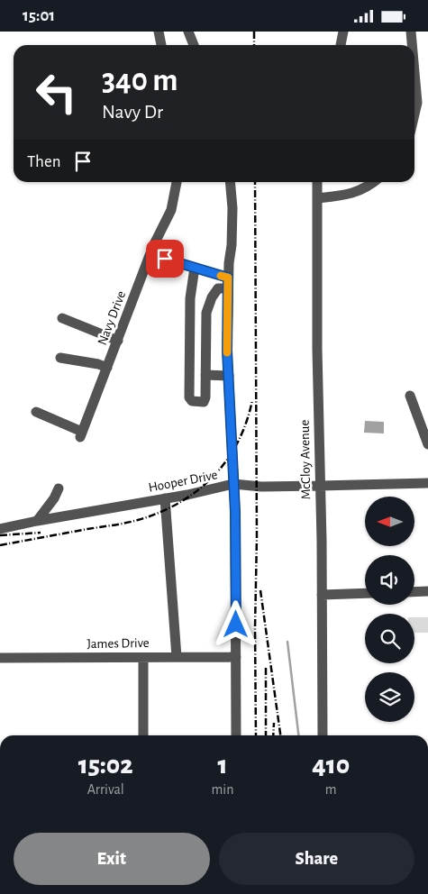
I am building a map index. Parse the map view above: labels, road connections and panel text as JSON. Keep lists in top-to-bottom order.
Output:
{
  "streets": {
    "street": [
      "Navy Drive",
      "McCloy Avenue",
      "Hooper Drive",
      "James Drive"
    ]
  },
  "crossings": [
    ["McCloy Avenue", "Hooper Drive"]
  ],
  "north": "left",
  "page": {
    "status": "15:01",
    "turn": ["340 m", "Navy Dr"],
    "then": "Then",
    "eta": [
      "15:02",
      "Arrival",
      "1",
      "min",
      "410",
      "m"
    ],
    "buttons": ["Exit", "Share"]
  }
}
